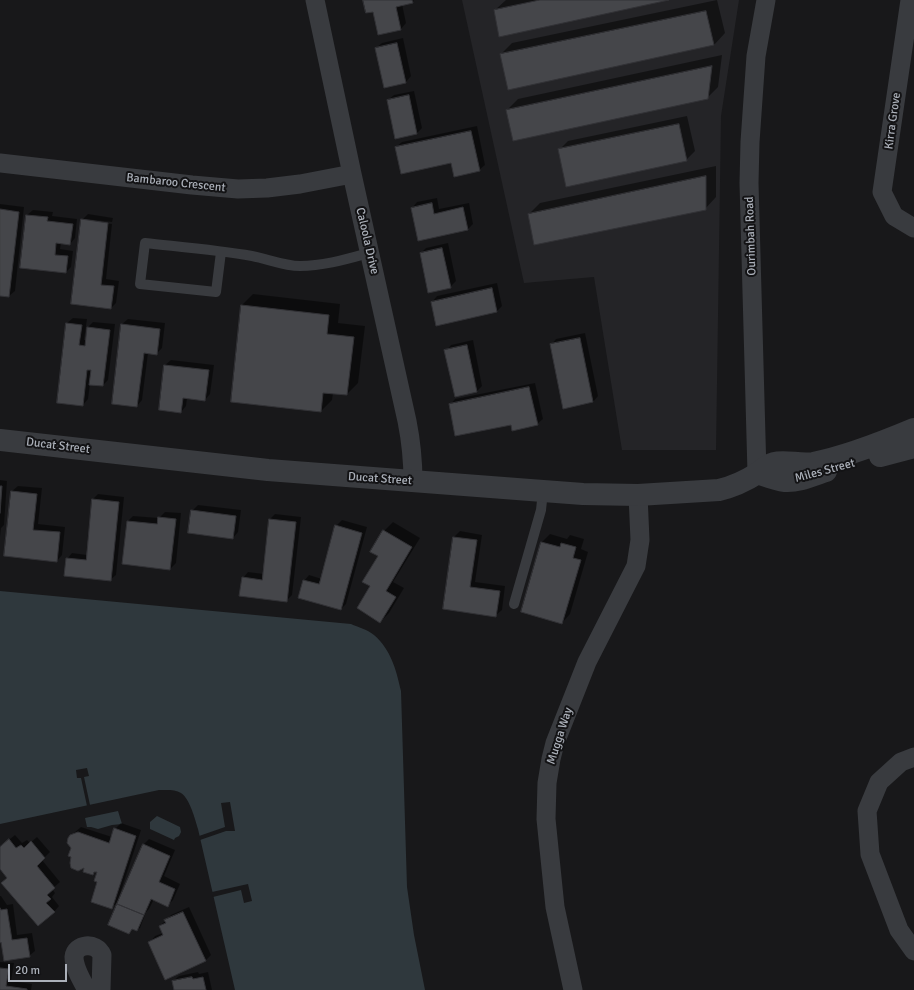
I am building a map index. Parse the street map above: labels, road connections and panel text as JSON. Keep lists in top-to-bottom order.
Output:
{
  "streets": {
    "street": [
      "Kirra Grove",
      "Bambaroo Crescent",
      "Ourimbah Road",
      "Caloola Drive",
      "Ducat Street",
      "Miles Street",
      "Mugga Way"
    ]
  },
  "crossings": [
    ["Bambaroo Crescent", "Caloola Drive"],
    ["Ourimbah Road", "Ducat Street"],
    ["Ourimbah Road", "Miles Street"],
    ["Caloola Drive", "Ducat Street"],
    ["Ducat Street", "Miles Street"],
    ["Ducat Street", "Mugga Way"]
  ],
  "scale_bar": "20 m"
}
